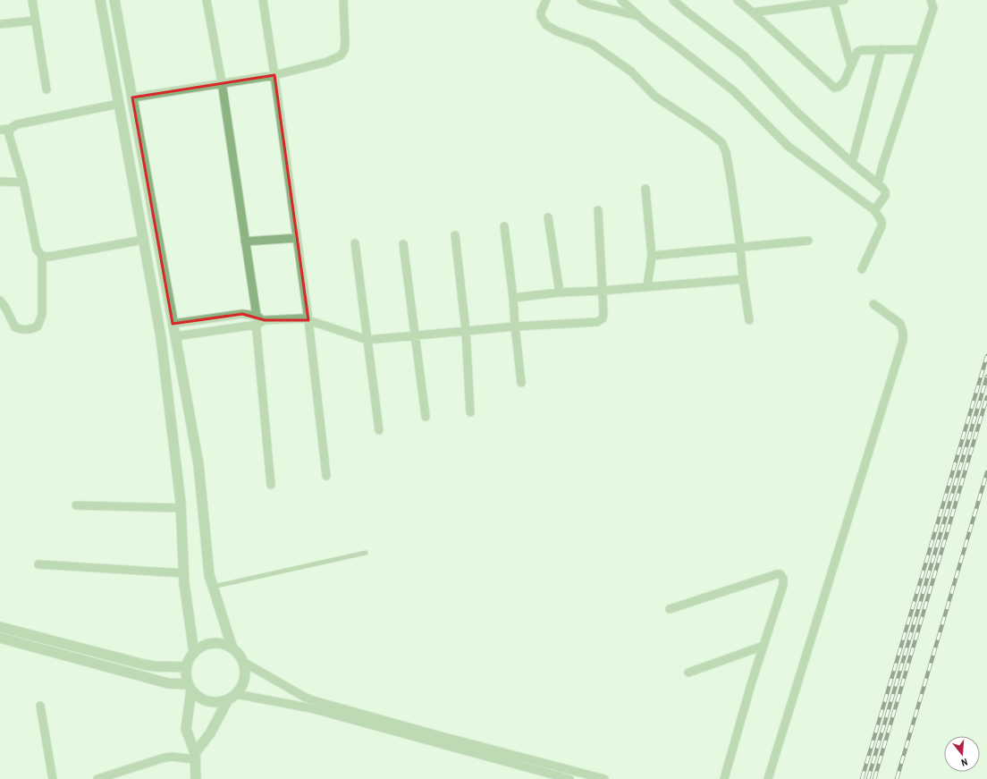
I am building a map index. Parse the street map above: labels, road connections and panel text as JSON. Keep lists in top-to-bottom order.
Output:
{
  "north": "bottom"
}
